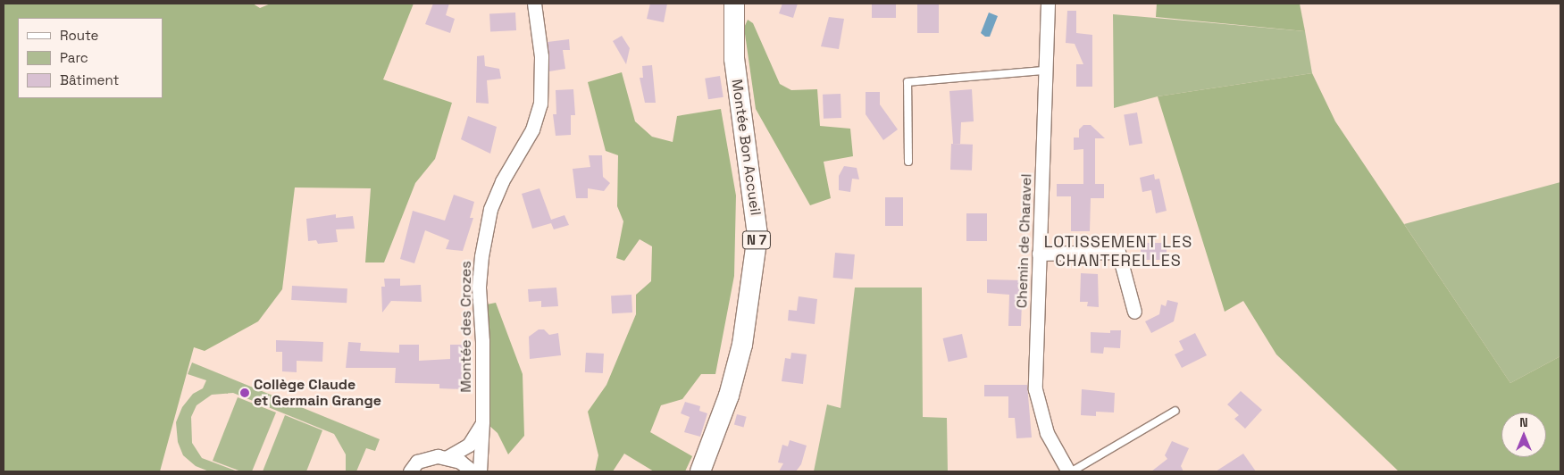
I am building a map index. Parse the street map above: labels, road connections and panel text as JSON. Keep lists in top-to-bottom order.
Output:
{
  "streets": {
    "main road": ["Montée Bon Accueil", "N 7"],
    "street": ["Chemin de Charavel", "Montée des Crozes"]
  },
  "districts": ["LOTISSEMENT LES CHANTERELLES"],
  "places": ["Collège Claude et Germain Grange"],
  "legend": ["Route", "Parc", "Bâtiment"],
  "north": "top"
}
